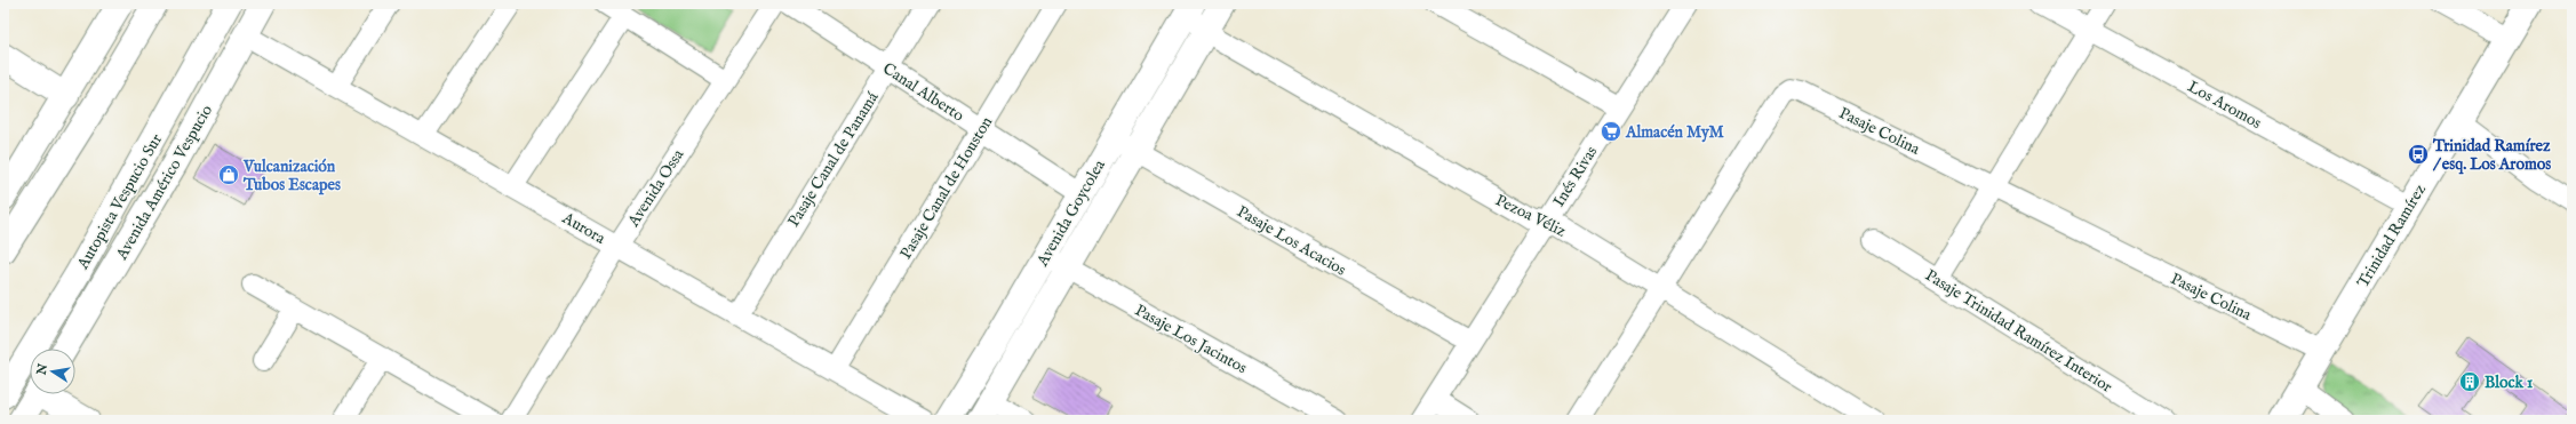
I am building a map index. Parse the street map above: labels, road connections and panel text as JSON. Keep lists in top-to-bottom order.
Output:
{
  "streets": {
    "main road": [
      "Avenida Américo Vespucio",
      "Autopista Vespucio Sur",
      "Avenida Goycolea",
      "Trinidad Ramírez"
    ],
    "street": [
      "Canal Alberto",
      "Los Aromos",
      "Pasaje Colina",
      "Pasaje Canal de Panamá",
      "Inés Rivas",
      "Avenida Ossa",
      "Pasaje Canal de Houston",
      "Pezoa Véliz",
      "Aurora",
      "Pasaje Los Acacios",
      "Pasaje Trinidad Ramírez Interior",
      "Pasaje Los Jacintos"
    ]
  },
  "crossings": [
    ["Canal Alberto", "Pasaje Canal de Panamá"],
    ["Canal Alberto", "Pasaje Canal de Houston"],
    ["Canal Alberto", "Avenida Goycolea"],
    ["Los Aromos", "Trinidad Ramírez"],
    ["Pasaje Colina", "Pezoa Véliz"],
    ["Pasaje Colina", "Trinidad Ramírez"],
    ["Pasaje Canal de Panamá", "Aurora"],
    ["Inés Rivas", "Pezoa Véliz"],
    ["Inés Rivas", "Pasaje Los Acacios"],
    ["Avenida Américo Vespucio", "Aurora"],
    ["Avenida Ossa", "Aurora"],
    ["Pasaje Canal de Houston", "Aurora"],
    ["Avenida Goycolea", "Pezoa Véliz"],
    ["Avenida Goycolea", "Pasaje Los Acacios"],
    ["Avenida Goycolea", "Pasaje Los Jacintos"]
  ],
  "places": {
    "supermarket": ["Almacén MyM"],
    "bus stop": ["Trinidad Ramírez / esq. Los Aromos"],
    "shop": ["Vulcanización Tubos Escapes"],
    "building": ["Block 1"]
  },
  "north": "left"
}
